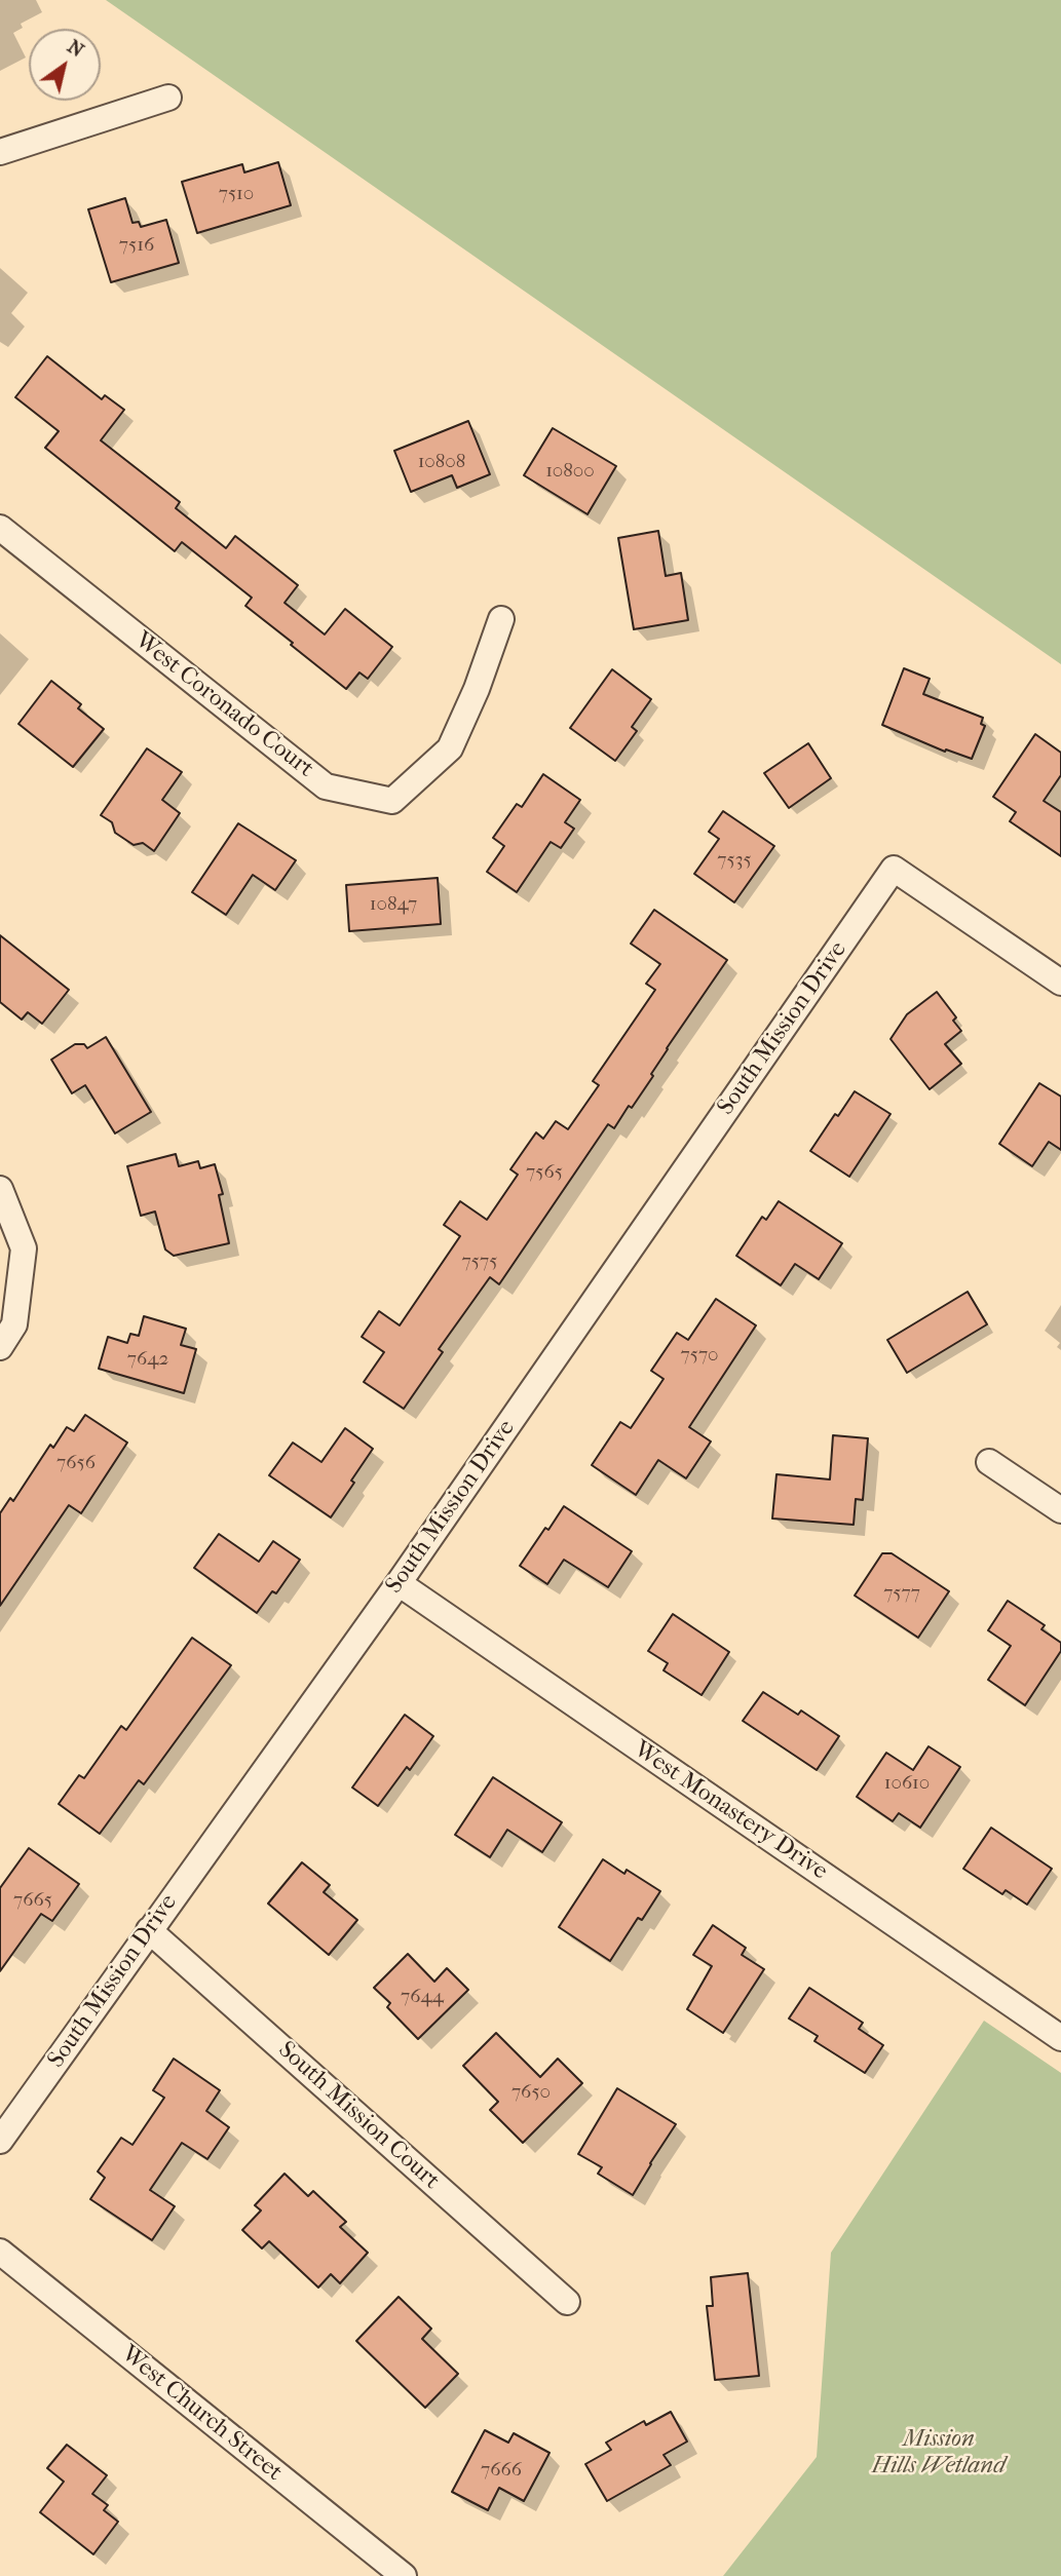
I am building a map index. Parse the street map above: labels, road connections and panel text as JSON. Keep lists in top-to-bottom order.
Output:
{
  "streets": {
    "street": [
      "West Coronado Court",
      "South Mission Drive",
      "West Monastery Drive",
      "South Mission Court",
      "West Church Street"
    ]
  },
  "crossings": [
    ["South Mission Drive", "West Monastery Drive"],
    ["South Mission Drive", "South Mission Court"]
  ],
  "parks": ["Mission Hills Wetland"],
  "house_numbers": [
    "7510",
    "7516",
    "10808",
    "10800",
    "7535",
    "10847",
    "7565",
    "7575",
    "7570",
    "7642",
    "7656",
    "7577",
    "10610",
    "7665",
    "7644",
    "7650",
    "7666"
  ],
  "north": "top right"
}
